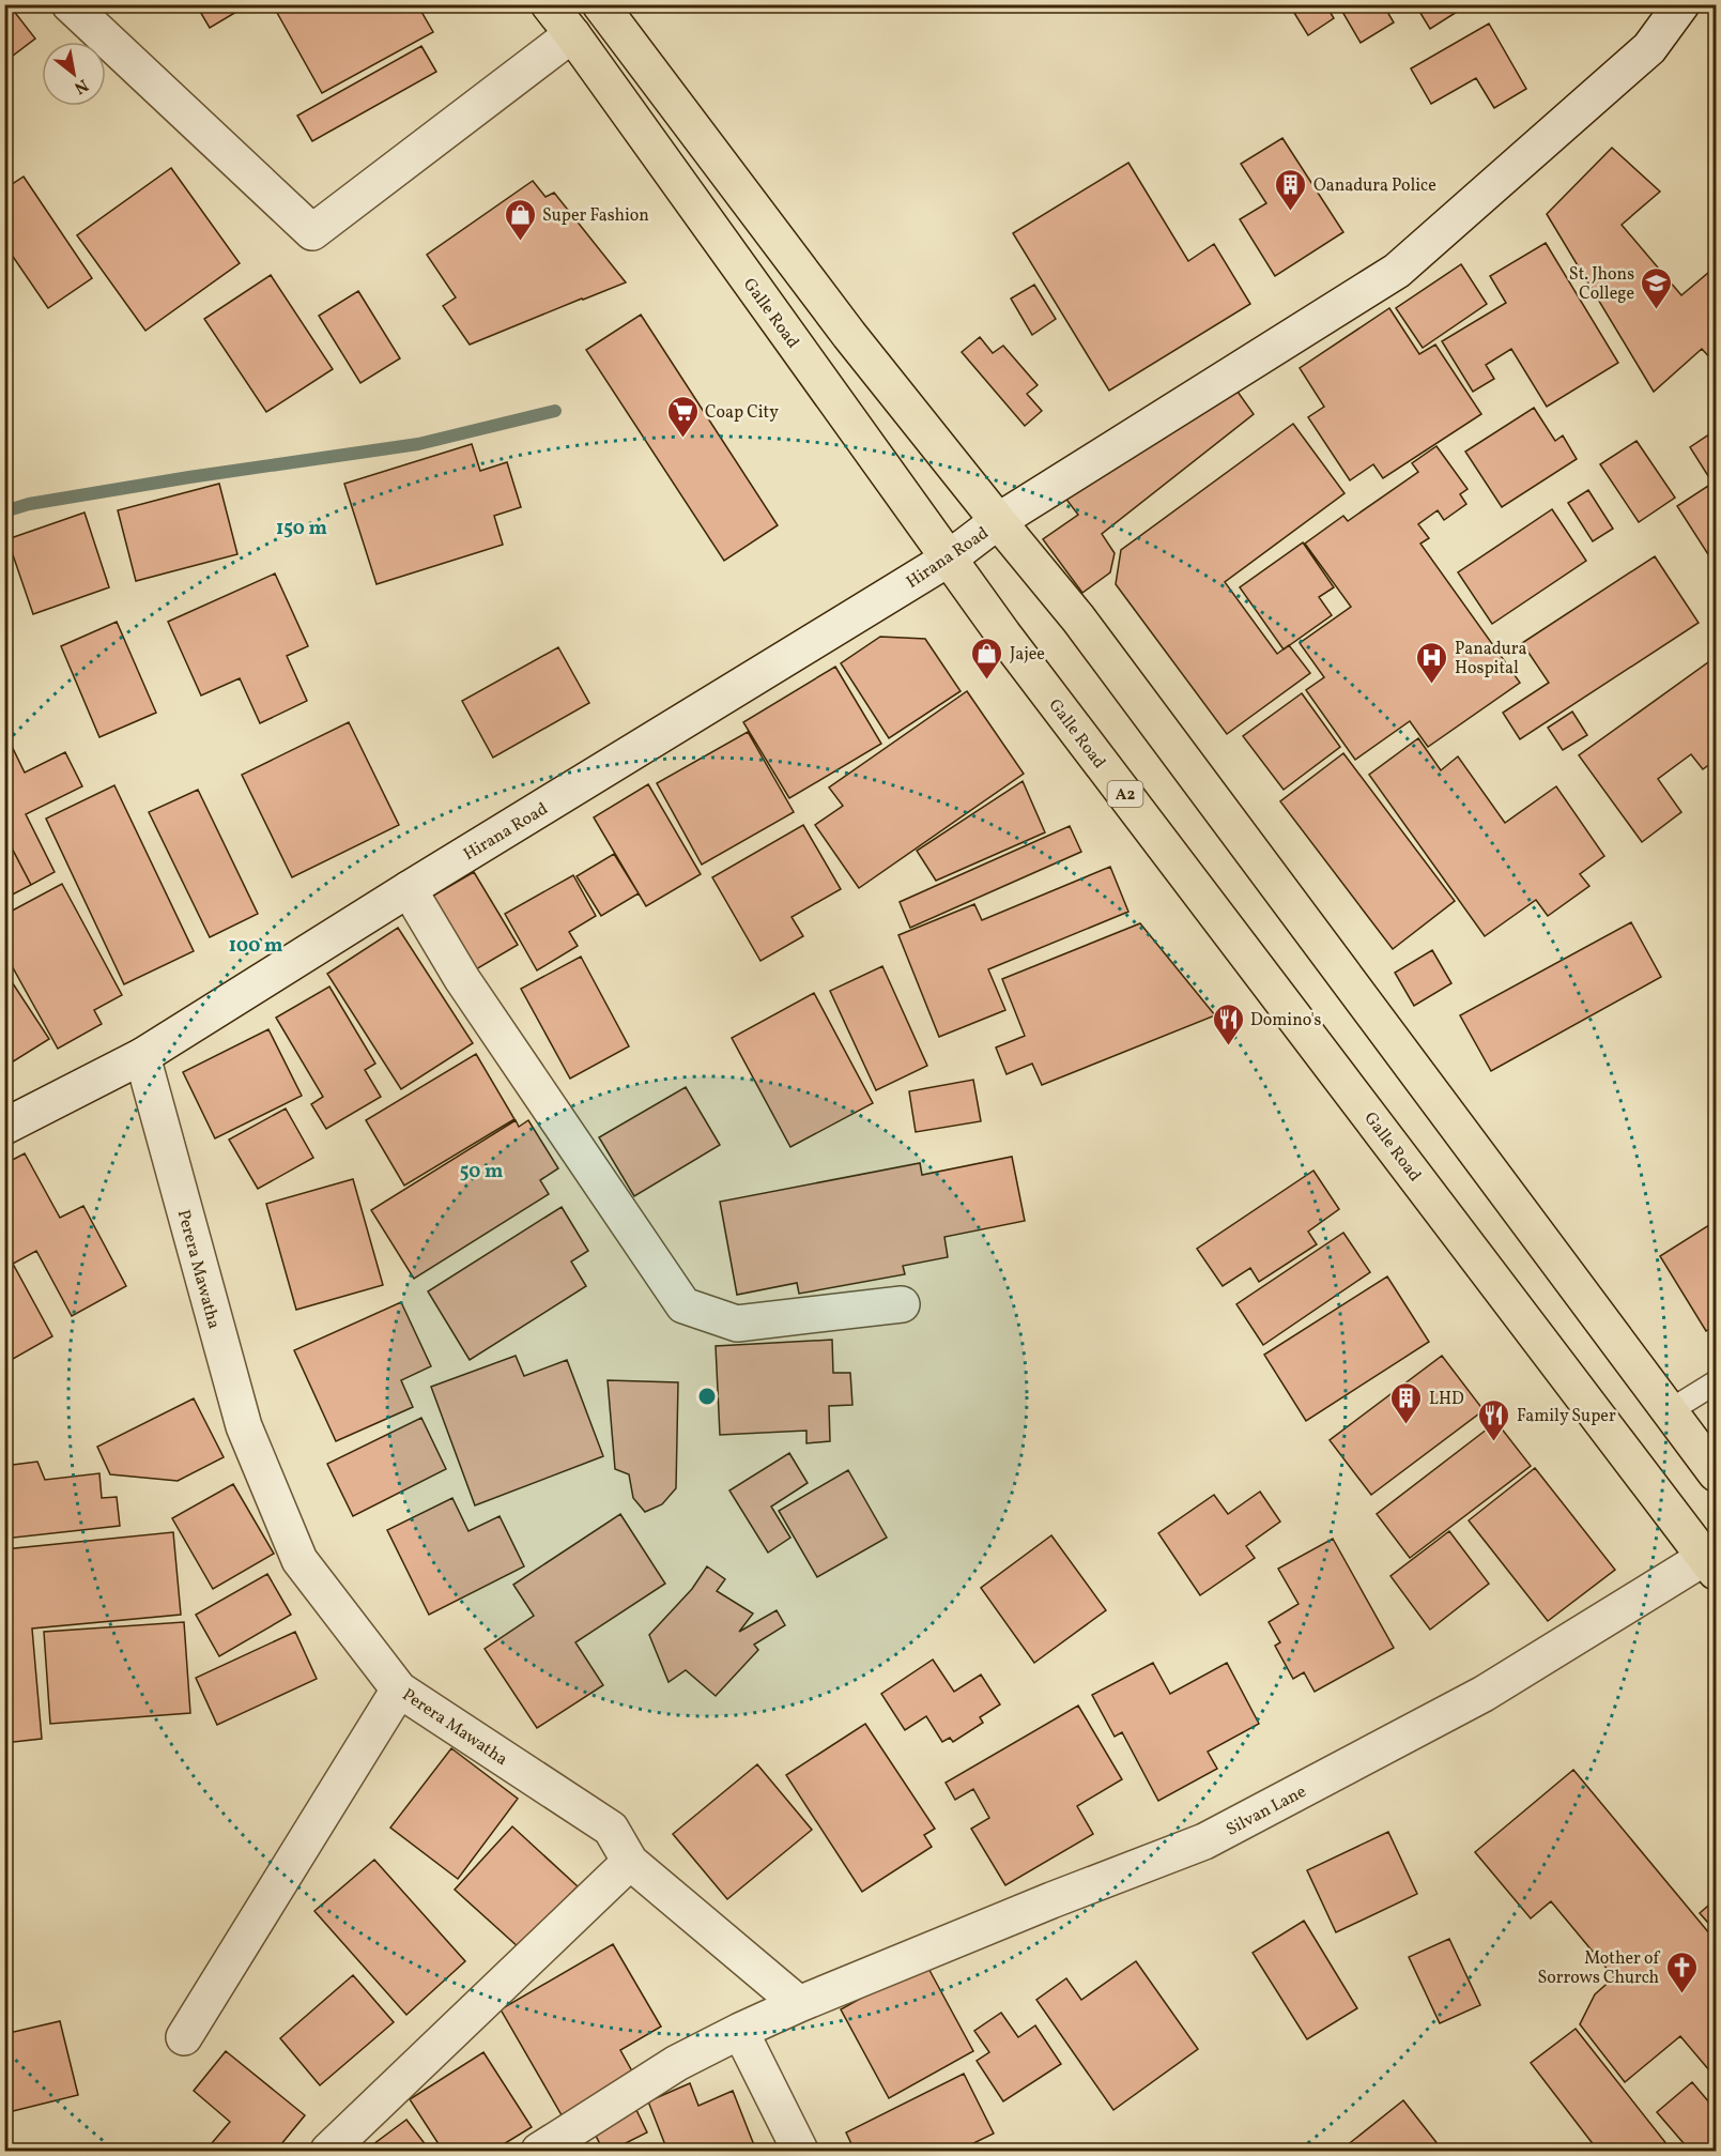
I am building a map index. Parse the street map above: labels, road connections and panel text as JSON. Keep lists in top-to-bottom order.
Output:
{
  "streets": {
    "highway": ["Galle Road", "A2"],
    "street": ["Hirana Road", "Perera Mawatha", "Silvan Lane"]
  },
  "crossings": [
    ["Galle Road", "Hirana Road"],
    ["Galle Road", "Silvan Lane"],
    ["Hirana Road", "Perera Mawatha"],
    ["Perera Mawatha", "Silvan Lane"]
  ],
  "places": {
    "building": ["Oanadura Police", "LHD"],
    "shop": ["Super Fashion", "Jajee"],
    "school or university": ["St. Jhons College"],
    "supermarket": ["Coap City"],
    "hospital": ["Panadura Hospital"],
    "restaurant": ["Domino's", "Family Super"],
    "church": ["Mother of Sorrows Church"]
  },
  "north": "bottom right",
  "rings": ["150 m", "100 m", "50 m"]
}
